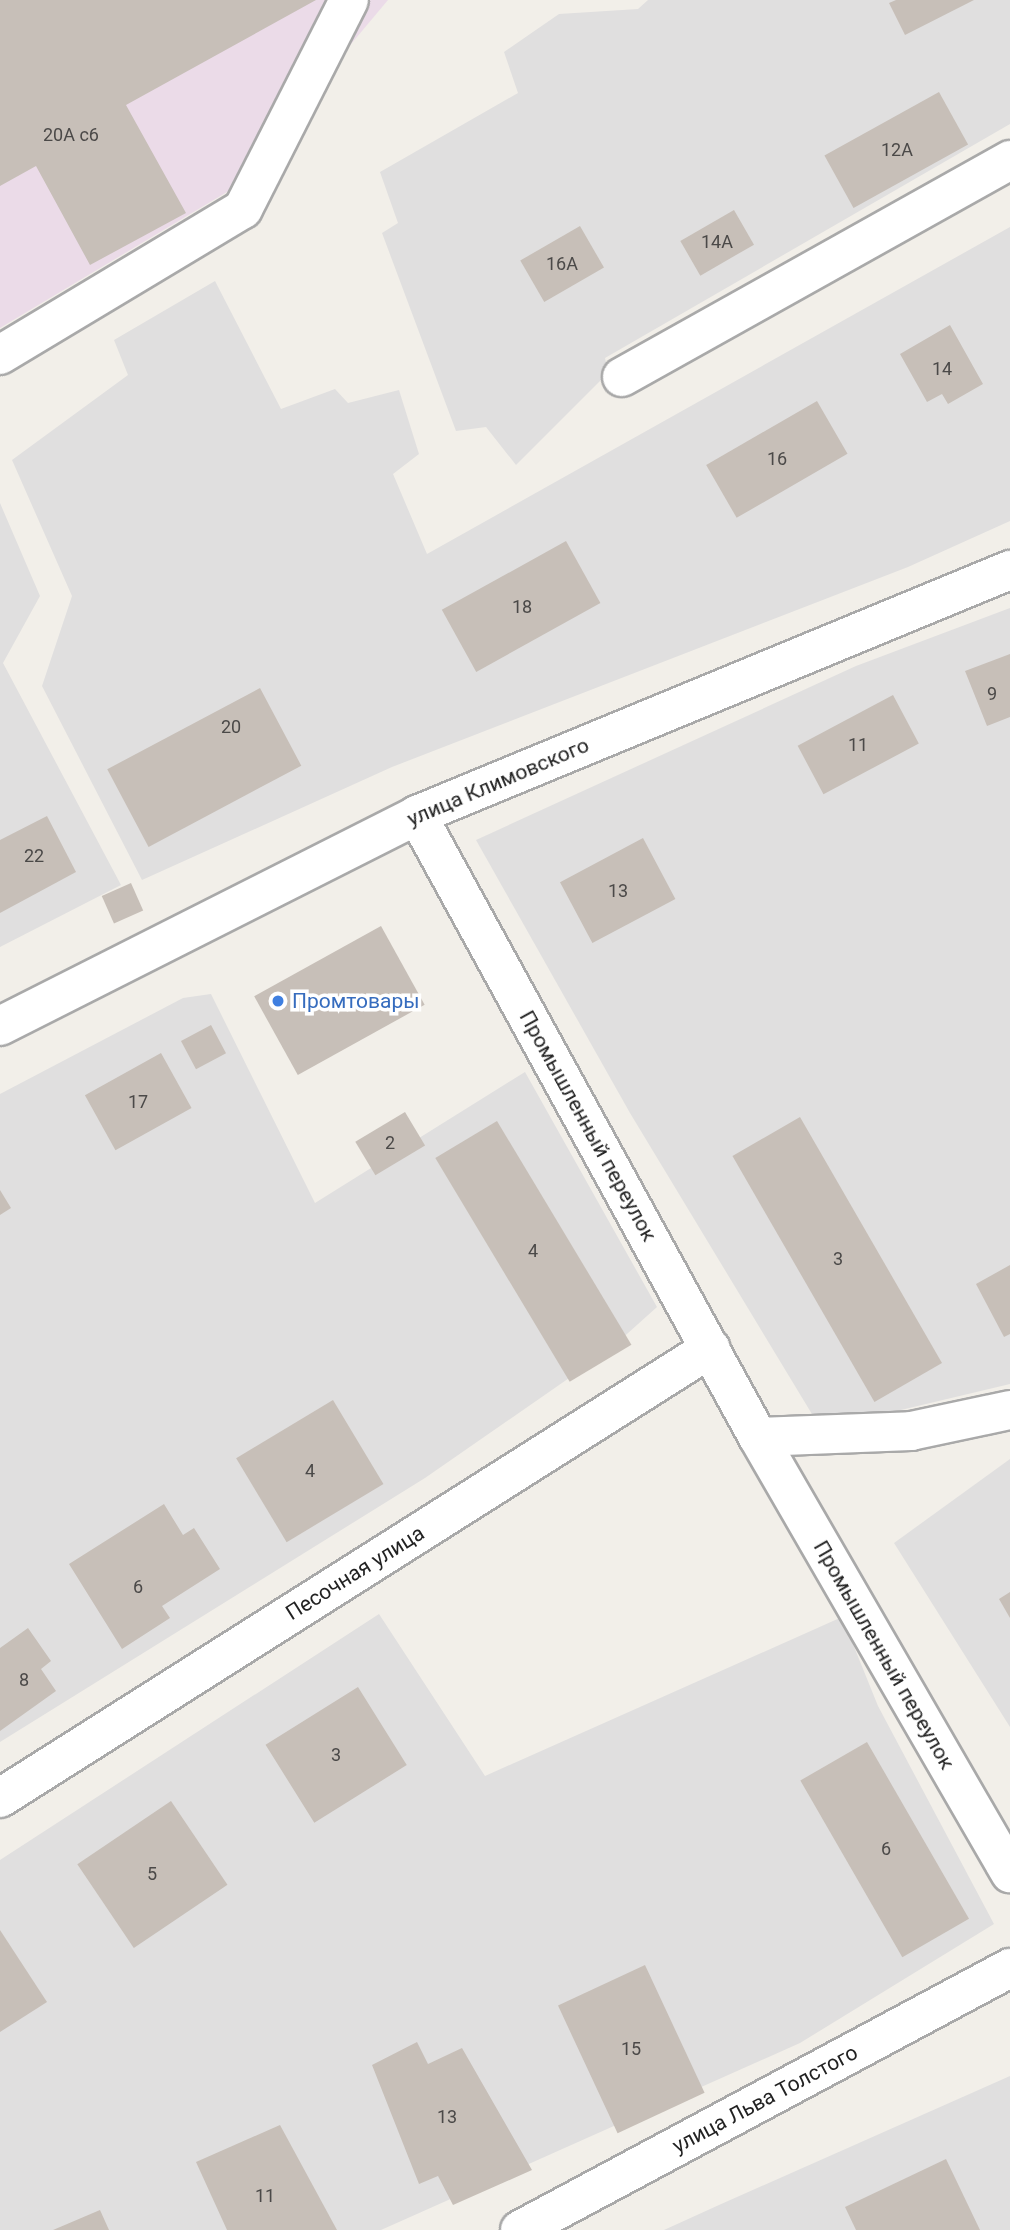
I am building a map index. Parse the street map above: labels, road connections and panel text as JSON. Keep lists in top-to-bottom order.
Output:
{
  "streets": {
    "street": [
      "улица Климовского",
      "Промышленный переулок",
      "Песочная улица",
      "улица Льва Толстого"
    ]
  },
  "crossings": [
    ["улица Климовского", "Промышленный переулок"],
    ["Промышленный переулок", "Песочная улица"]
  ],
  "places": ["Промтовары"],
  "house_numbers": [
    "20А с6",
    "12А",
    "14А",
    "16А",
    "14",
    "16",
    "18",
    "9",
    "20",
    "11",
    "22",
    "13",
    "17",
    "2",
    "4",
    "3",
    "4",
    "6",
    "8",
    "3",
    "6",
    "5",
    "15",
    "13",
    "11"
  ]
}
